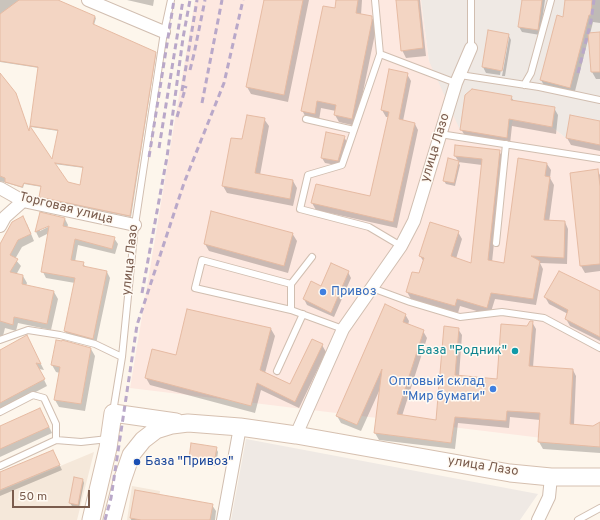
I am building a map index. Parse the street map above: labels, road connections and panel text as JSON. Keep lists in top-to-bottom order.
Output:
{
  "streets": {
    "main road": ["улица Лазо"],
    "street": ["Торговая улица"]
  },
  "crossings": [
    ["улица Лазо", "Торговая улица"]
  ],
  "places": [
    "Привоз",
    "База \"Родник\"",
    "Оптовый склад \"Мир бумаги\"",
    "База \"Привоз\""
  ],
  "scale_bar": "50 m"
}
